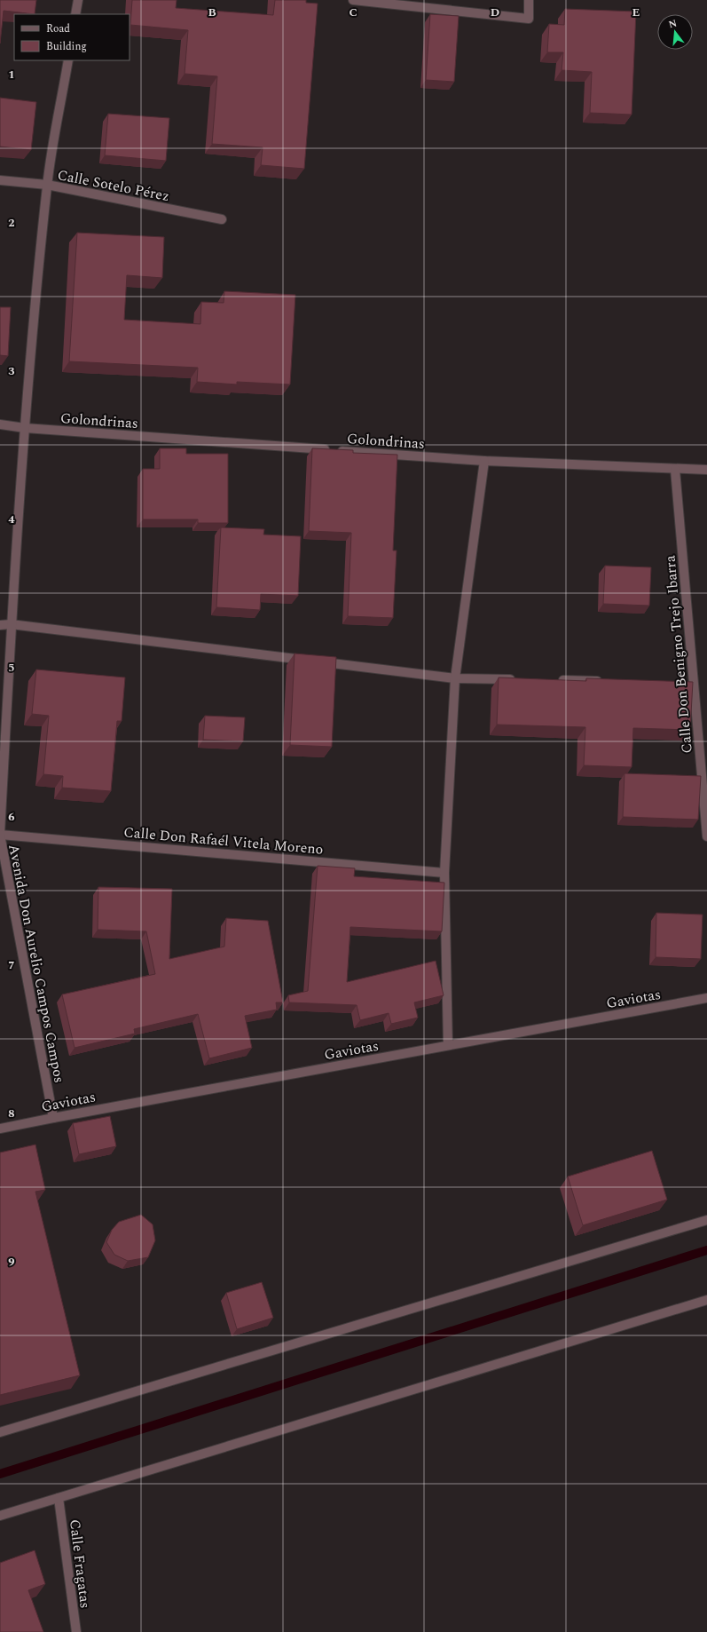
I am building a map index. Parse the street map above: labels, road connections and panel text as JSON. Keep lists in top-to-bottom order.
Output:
{
  "streets": {
    "street": [
      "Calle Sotelo Pérez",
      "Golondrinas",
      "Calle Don Benigno Trejo Ibarra",
      "Calle Don Rafaél Vitela Moreno",
      "Avenida Don Aurelio Campos Campos",
      "Gaviotas",
      "Calle Fragatas"
    ]
  },
  "crossings": [
    ["Calle Sotelo Pérez", "Avenida Don Aurelio Campos Campos"],
    ["Golondrinas", "Calle Don Benigno Trejo Ibarra"],
    ["Golondrinas", "Avenida Don Aurelio Campos Campos"],
    ["Calle Don Rafaél Vitela Moreno", "Avenida Don Aurelio Campos Campos"],
    ["Avenida Don Aurelio Campos Campos", "Gaviotas"]
  ],
  "legend": ["Road", "Building"],
  "north": "top",
  "grid": {
    "columns": [
      "B",
      "C",
      "D",
      "E"
    ],
    "rows": [
      "1",
      "2",
      "3",
      "4",
      "5",
      "6",
      "7",
      "8",
      "9"
    ]
  }
}
